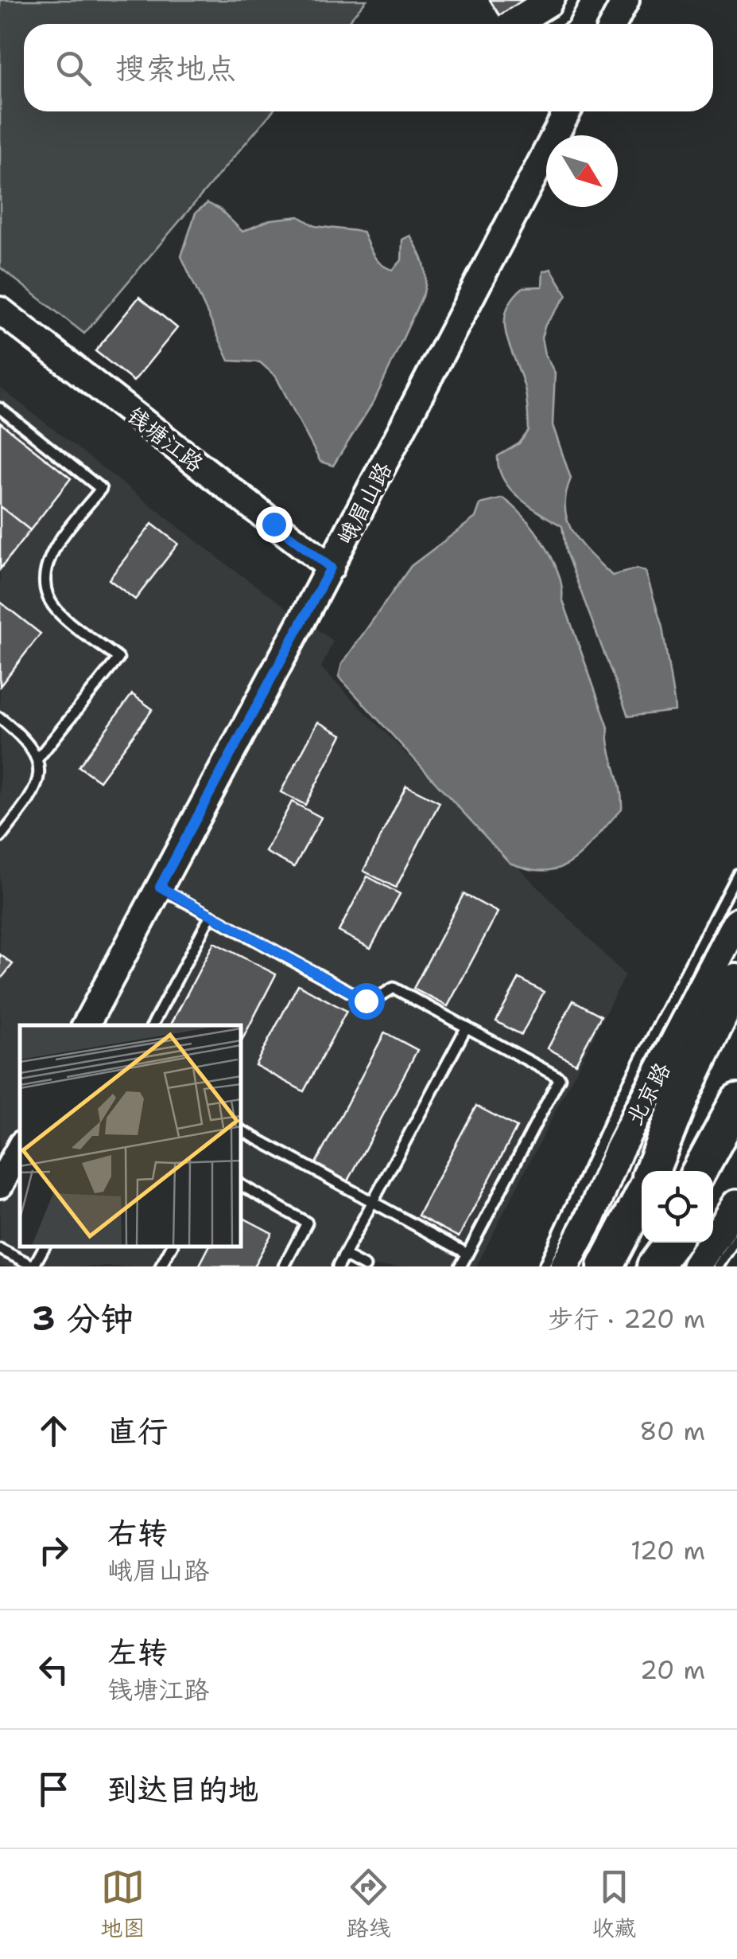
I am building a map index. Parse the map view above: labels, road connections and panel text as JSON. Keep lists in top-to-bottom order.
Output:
{
  "streets": {
    "main road": ["北京路"],
    "street": ["钱塘江路", "峨眉山路"]
  },
  "crossings": [
    ["钱塘江路", "峨眉山路"]
  ],
  "north": "bottom right",
  "page": {
    "search": "搜索地点",
    "heading": ["3 分钟", "步行 · 220 m"],
    "list": [
      ["直行", "80 m"],
      ["右转", "峨眉山路", "120 m"],
      ["左转", "钱塘江路", "20 m"],
      "到达目的地"
    ],
    "nav": ["地图", "路线", "收藏"]
  }
}
